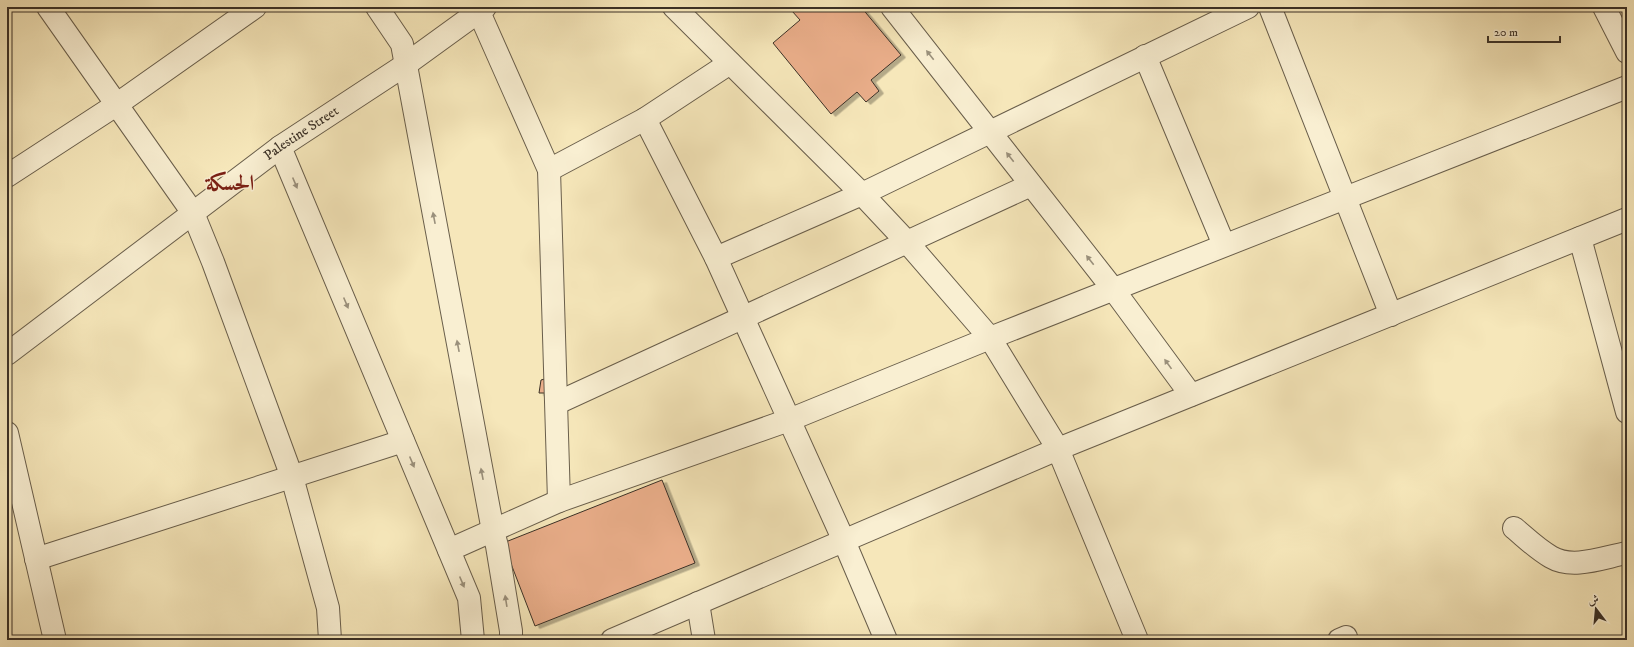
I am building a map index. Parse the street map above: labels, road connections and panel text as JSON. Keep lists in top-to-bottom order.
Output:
{
  "streets": {
    "street": ["Palestine Street"]
  },
  "districts": ["الحسكة"],
  "scale_bar": "20 m",
  "north": "top"
}
